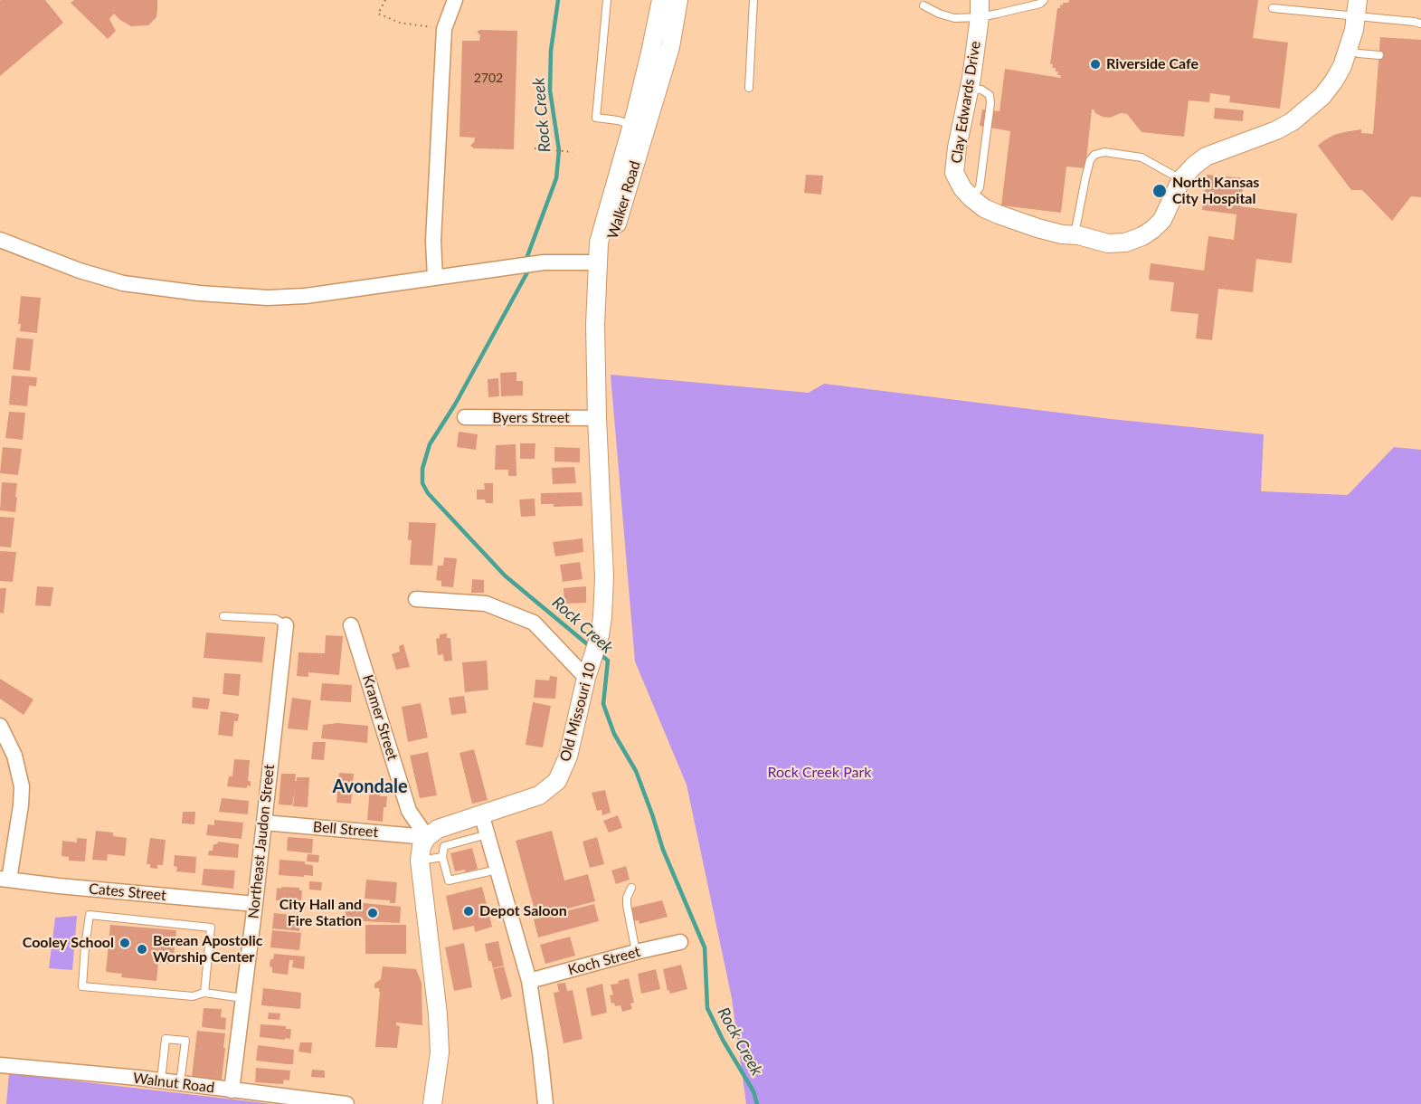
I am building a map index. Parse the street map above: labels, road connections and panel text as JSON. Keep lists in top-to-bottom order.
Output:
{
  "streets": {
    "street": [
      "Clay Edwards Drive",
      "Walker Road",
      "Byers Street",
      "Old Missouri 10",
      "Kramer Street",
      "Bell Street",
      "Northeast Jaudon Street",
      "Cates Street",
      "Koch Street",
      "Walnut Road"
    ]
  },
  "crossings": [
    ["Walker Road", "Old Missouri 10"],
    ["Byers Street", "Old Missouri 10"],
    ["Old Missouri 10", "Kramer Street"],
    ["Old Missouri 10", "Bell Street"],
    ["Kramer Street", "Bell Street"],
    ["Bell Street", "Northeast Jaudon Street"],
    ["Northeast Jaudon Street", "Cates Street"],
    ["Northeast Jaudon Street", "Walnut Road"]
  ],
  "districts": ["Avondale"],
  "water": ["Rock Creek"],
  "parks": ["Rock Creek Park"],
  "places": [
    "Riverside Cafe",
    "North Kansas City Hospital",
    "Depot Saloon",
    "City Hall and Fire Station",
    "Cooley School",
    "Berean Apostolic Worship Center"
  ],
  "house_numbers": ["2702"]
}
